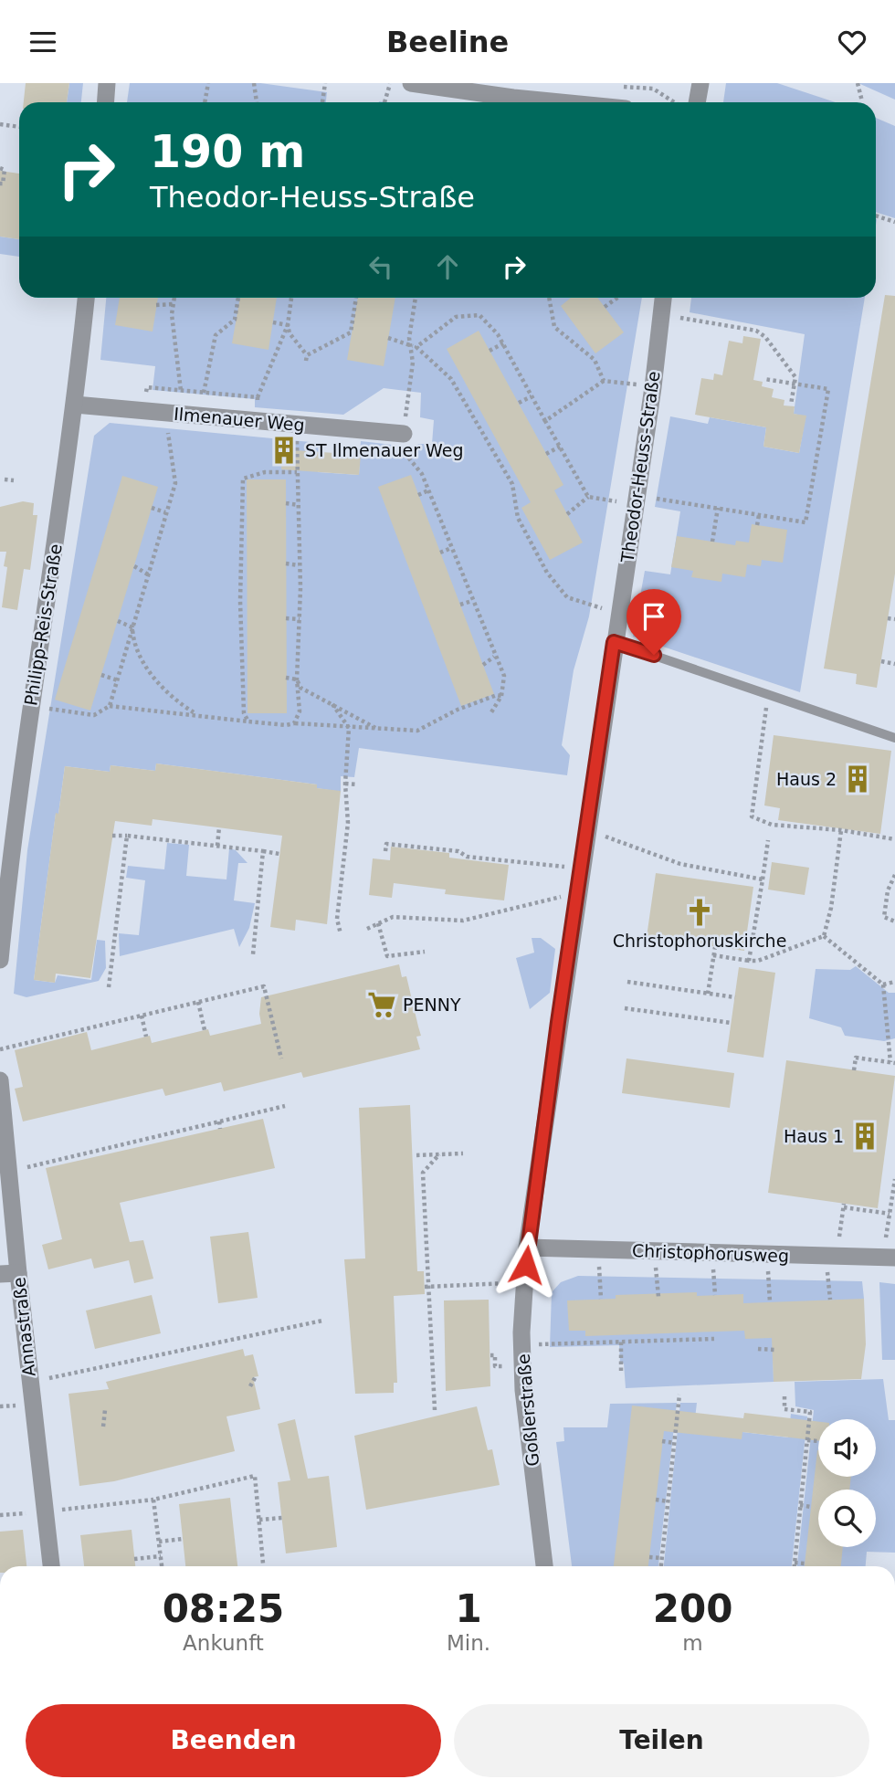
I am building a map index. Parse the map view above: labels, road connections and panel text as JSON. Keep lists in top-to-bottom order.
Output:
{
  "streets": {
    "street": [
      "Ilmenauer Weg",
      "Theodor-Heuss-Straße",
      "Philipp-Reis-Straße",
      "Christophorusweg",
      "Annastraße",
      "Goßlerstraße"
    ]
  },
  "crossings": [
    ["Ilmenauer Weg", "Philipp-Reis-Straße"],
    ["Theodor-Heuss-Straße", "Christophorusweg"],
    ["Theodor-Heuss-Straße", "Goßlerstraße"],
    ["Christophorusweg", "Goßlerstraße"]
  ],
  "places": {
    "building": ["ST Ilmenauer Weg", "Haus 2", "Haus 1"],
    "church": ["Christophoruskirche"],
    "supermarket": ["PENNY"]
  },
  "page": {
    "header": "Beeline",
    "turn": ["190 m", "Theodor-Heuss-Straße"],
    "eta": [
      "08:25",
      "Ankunft",
      "1",
      "Min.",
      "200",
      "m"
    ],
    "buttons": ["Beenden", "Teilen"]
  }
}
